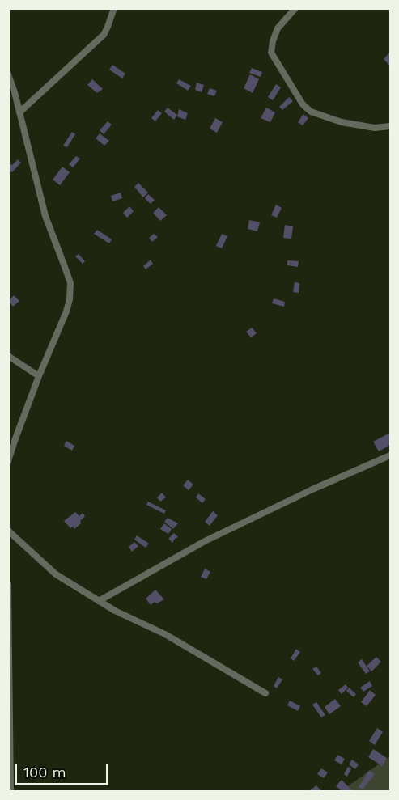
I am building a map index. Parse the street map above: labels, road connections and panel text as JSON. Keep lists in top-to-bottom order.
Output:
{
  "scale_bar": "100 m"
}
